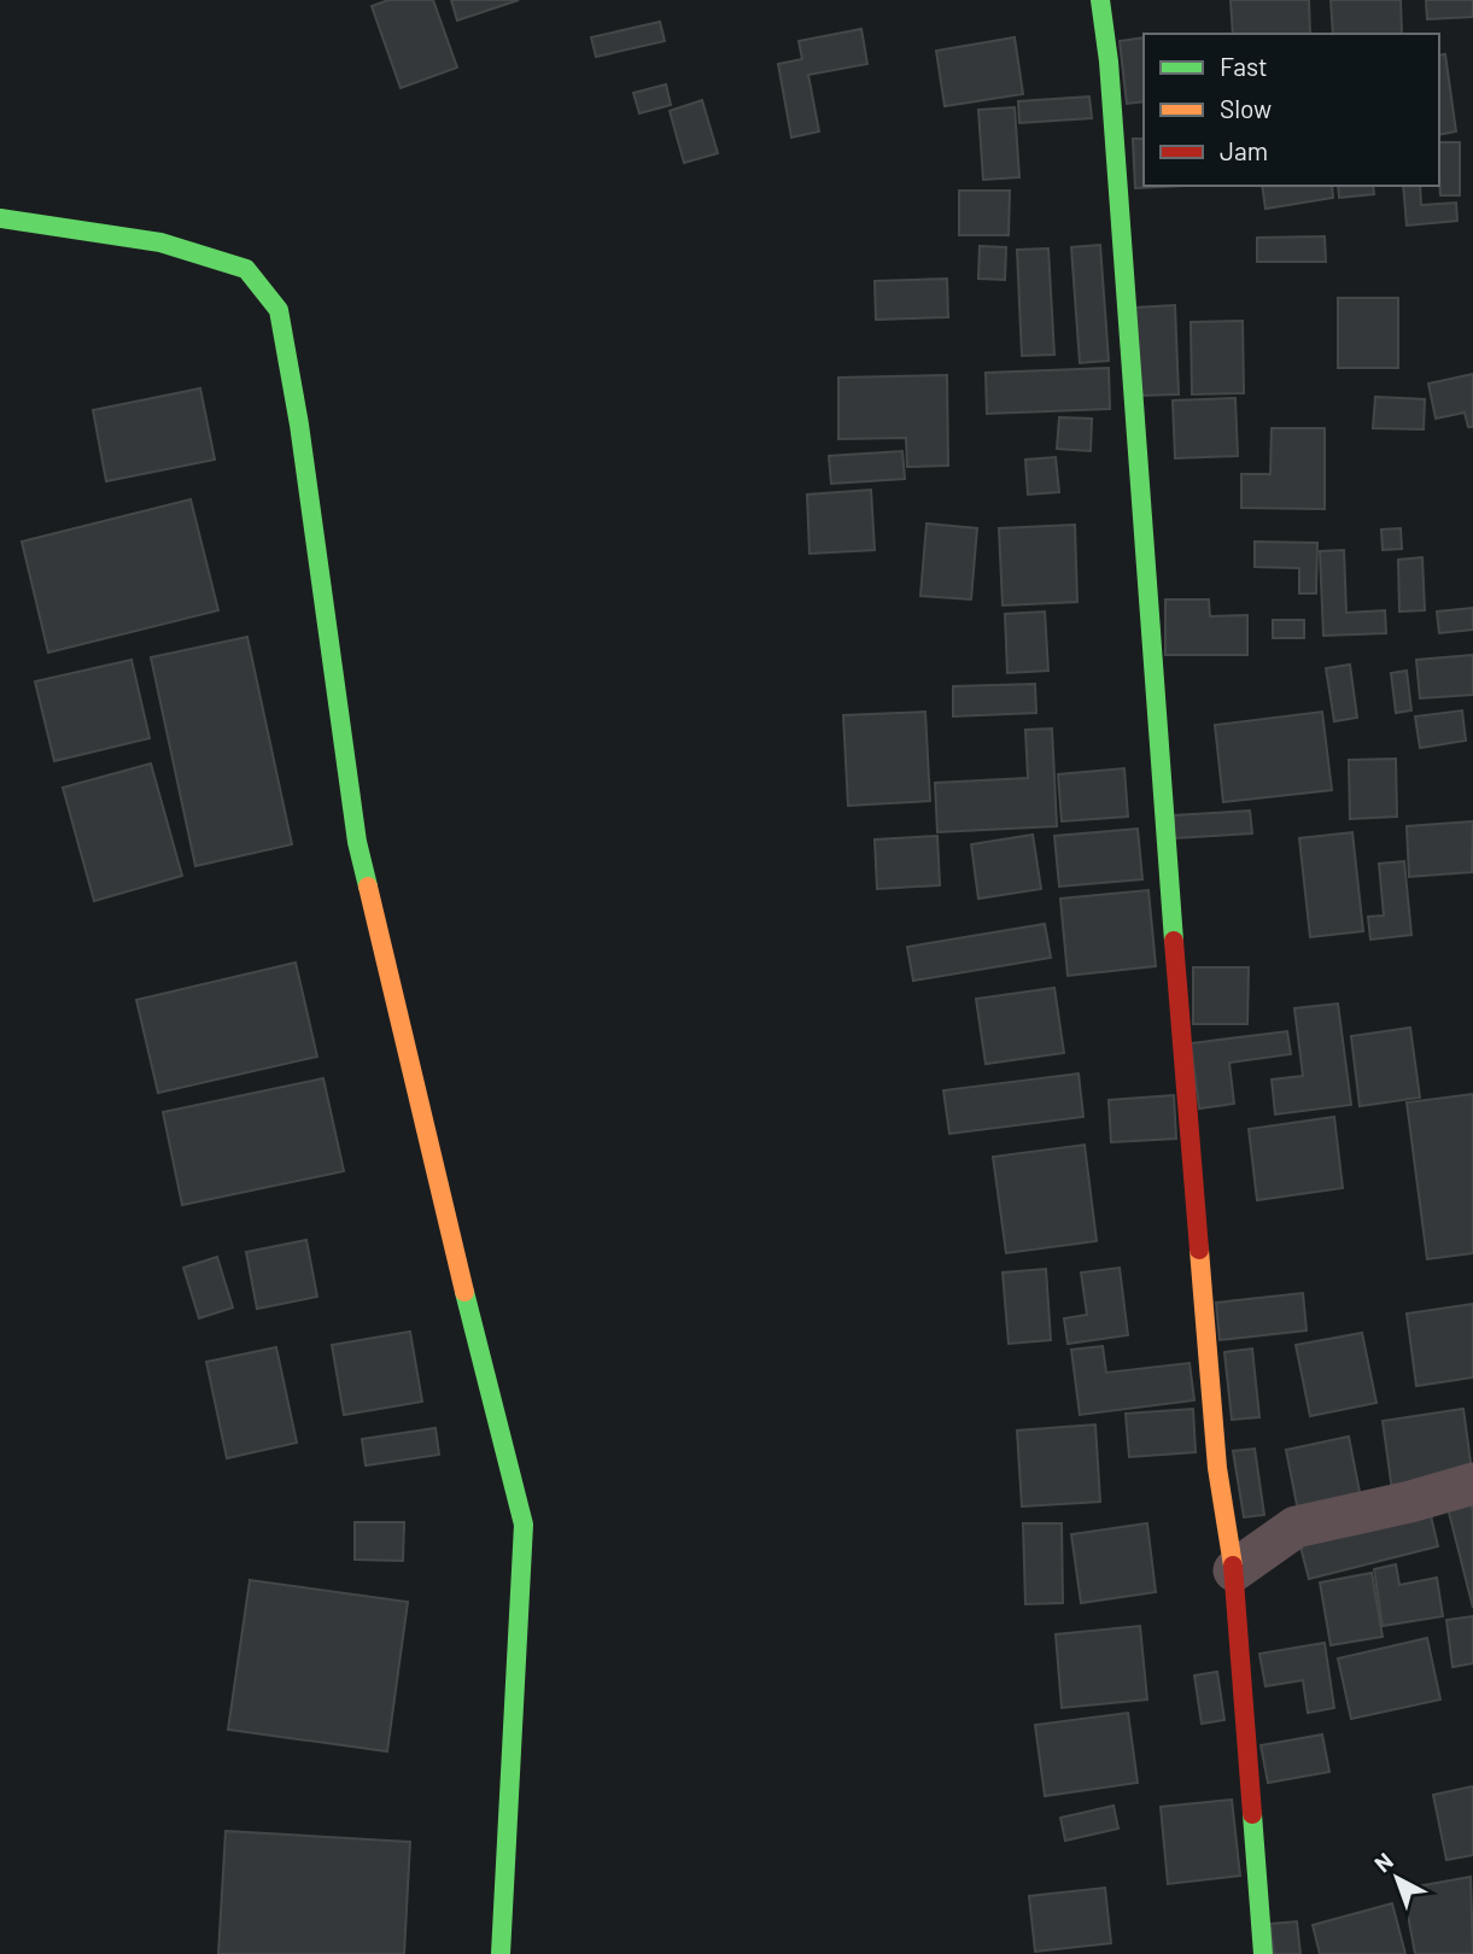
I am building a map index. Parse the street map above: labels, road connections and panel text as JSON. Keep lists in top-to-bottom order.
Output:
{
  "legend": ["Fast", "Slow", "Jam"],
  "north": "top left"
}
